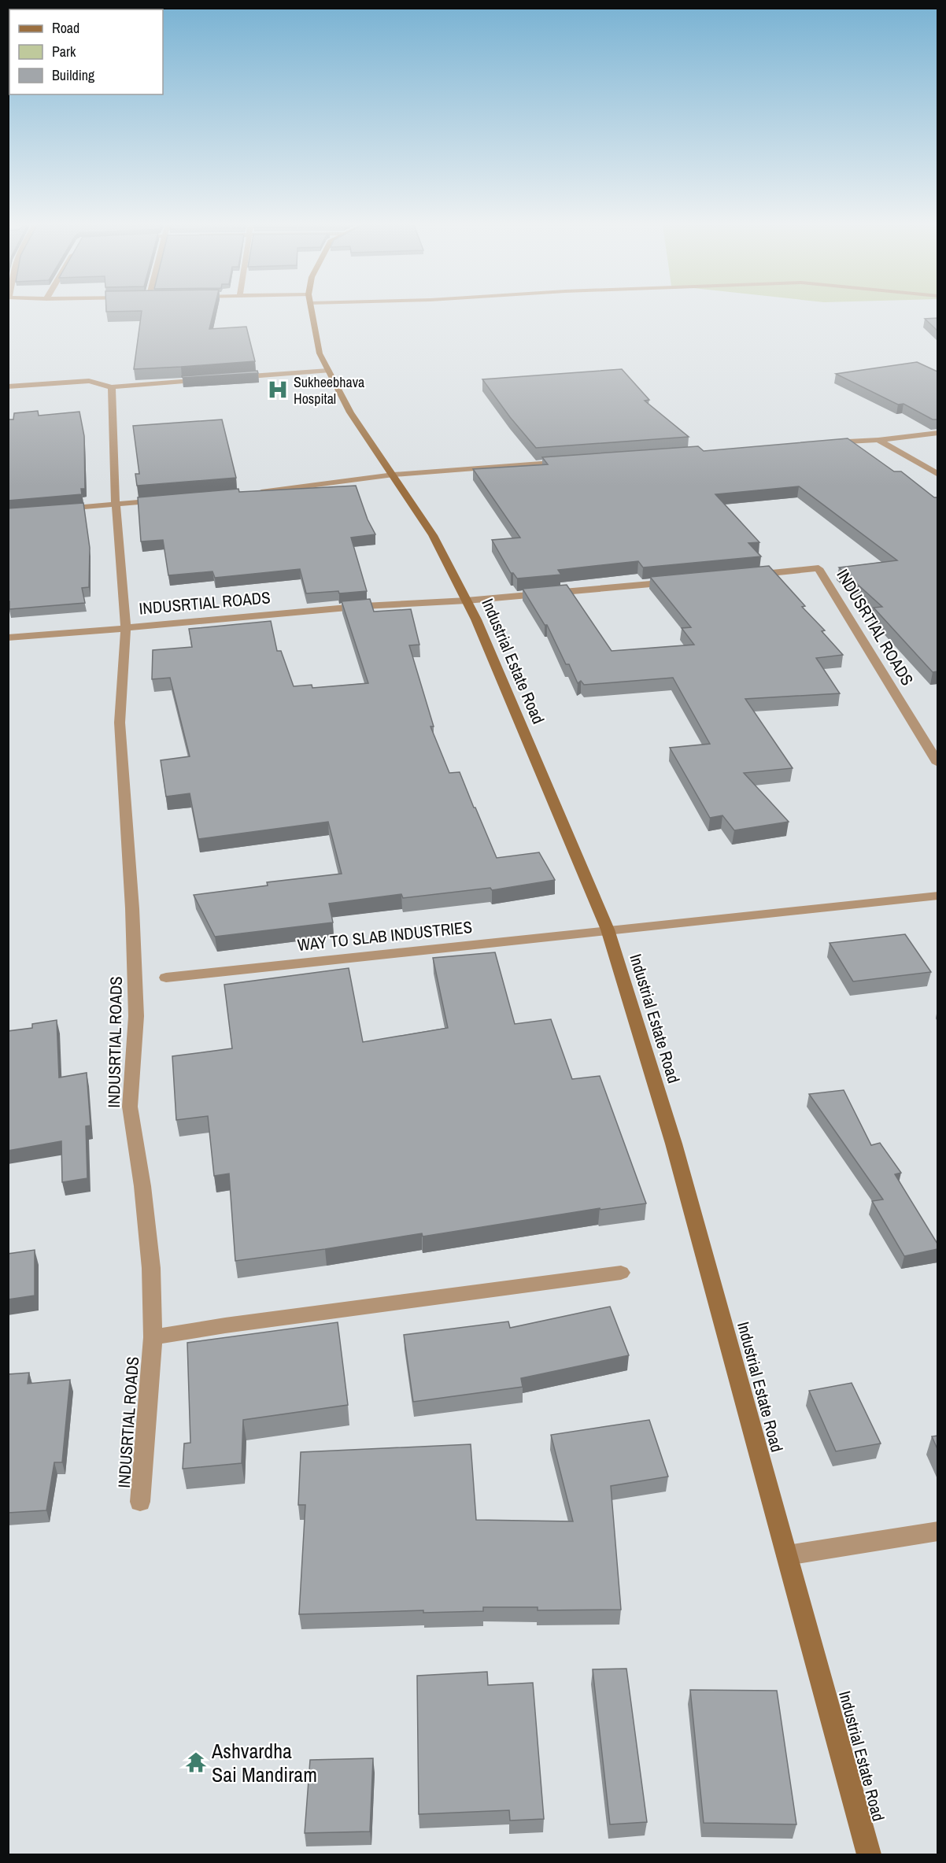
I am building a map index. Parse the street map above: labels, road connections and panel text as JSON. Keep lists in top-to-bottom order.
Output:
{
  "streets": {
    "main road": ["Industrial Estate Road"],
    "street": ["INDUSRTIAL ROADS", "WAY TO SLAB INDUSTRIES"]
  },
  "crossings": [
    ["INDUSRTIAL ROADS", "Industrial Estate Road"],
    ["Industrial Estate Road", "WAY TO SLAB INDUSTRIES"]
  ],
  "places": {
    "hospital": ["Sukheebhava Hospital"],
    "temple": ["Ashvardha Sai Mandiram"]
  },
  "legend": ["Road", "Park", "Building"]
}
